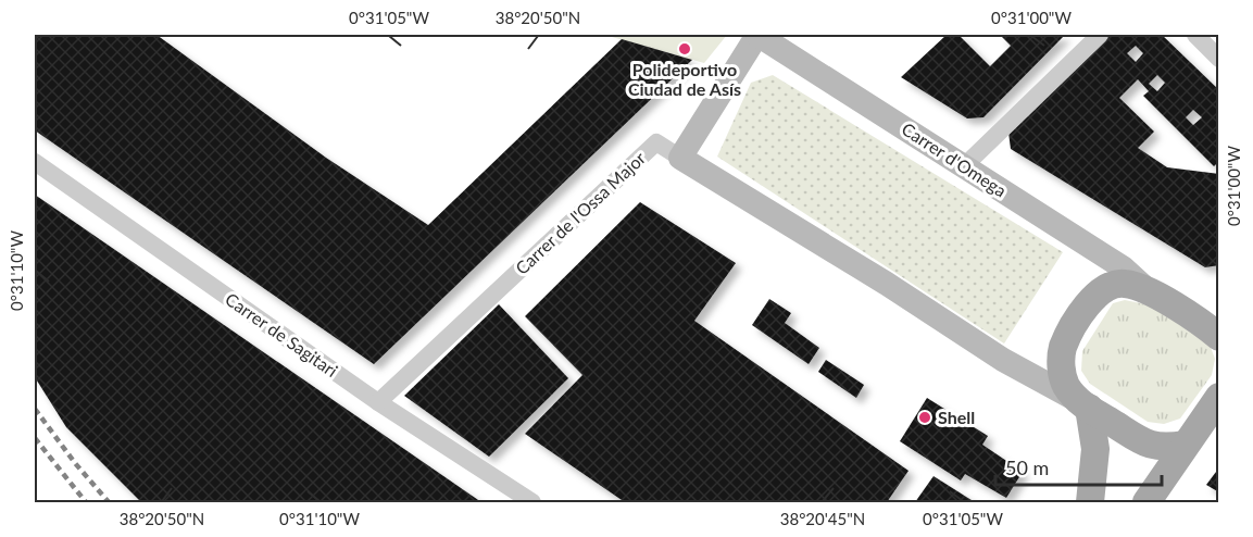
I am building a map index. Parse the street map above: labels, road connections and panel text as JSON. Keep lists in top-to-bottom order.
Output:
{
  "streets": {
    "main road": ["Carrer d'Omega"],
    "street": ["Carrer de l'Ossa Major", "Carrer de Sagitari"]
  },
  "crossings": [
    ["Carrer d'Omega", "Carrer de l'Ossa Major"],
    ["Carrer de l'Ossa Major", "Carrer de Sagitari"]
  ],
  "places": ["Polideportivo Ciudad de Asís", "Shell"],
  "scale_bar": "50 m",
  "coordinates": [
    "0°31'05\"W",
    "38°20'50\"N",
    "0°31'00\"W",
    "0°31'10\"W",
    "38°20'45\"N"
  ]
}
